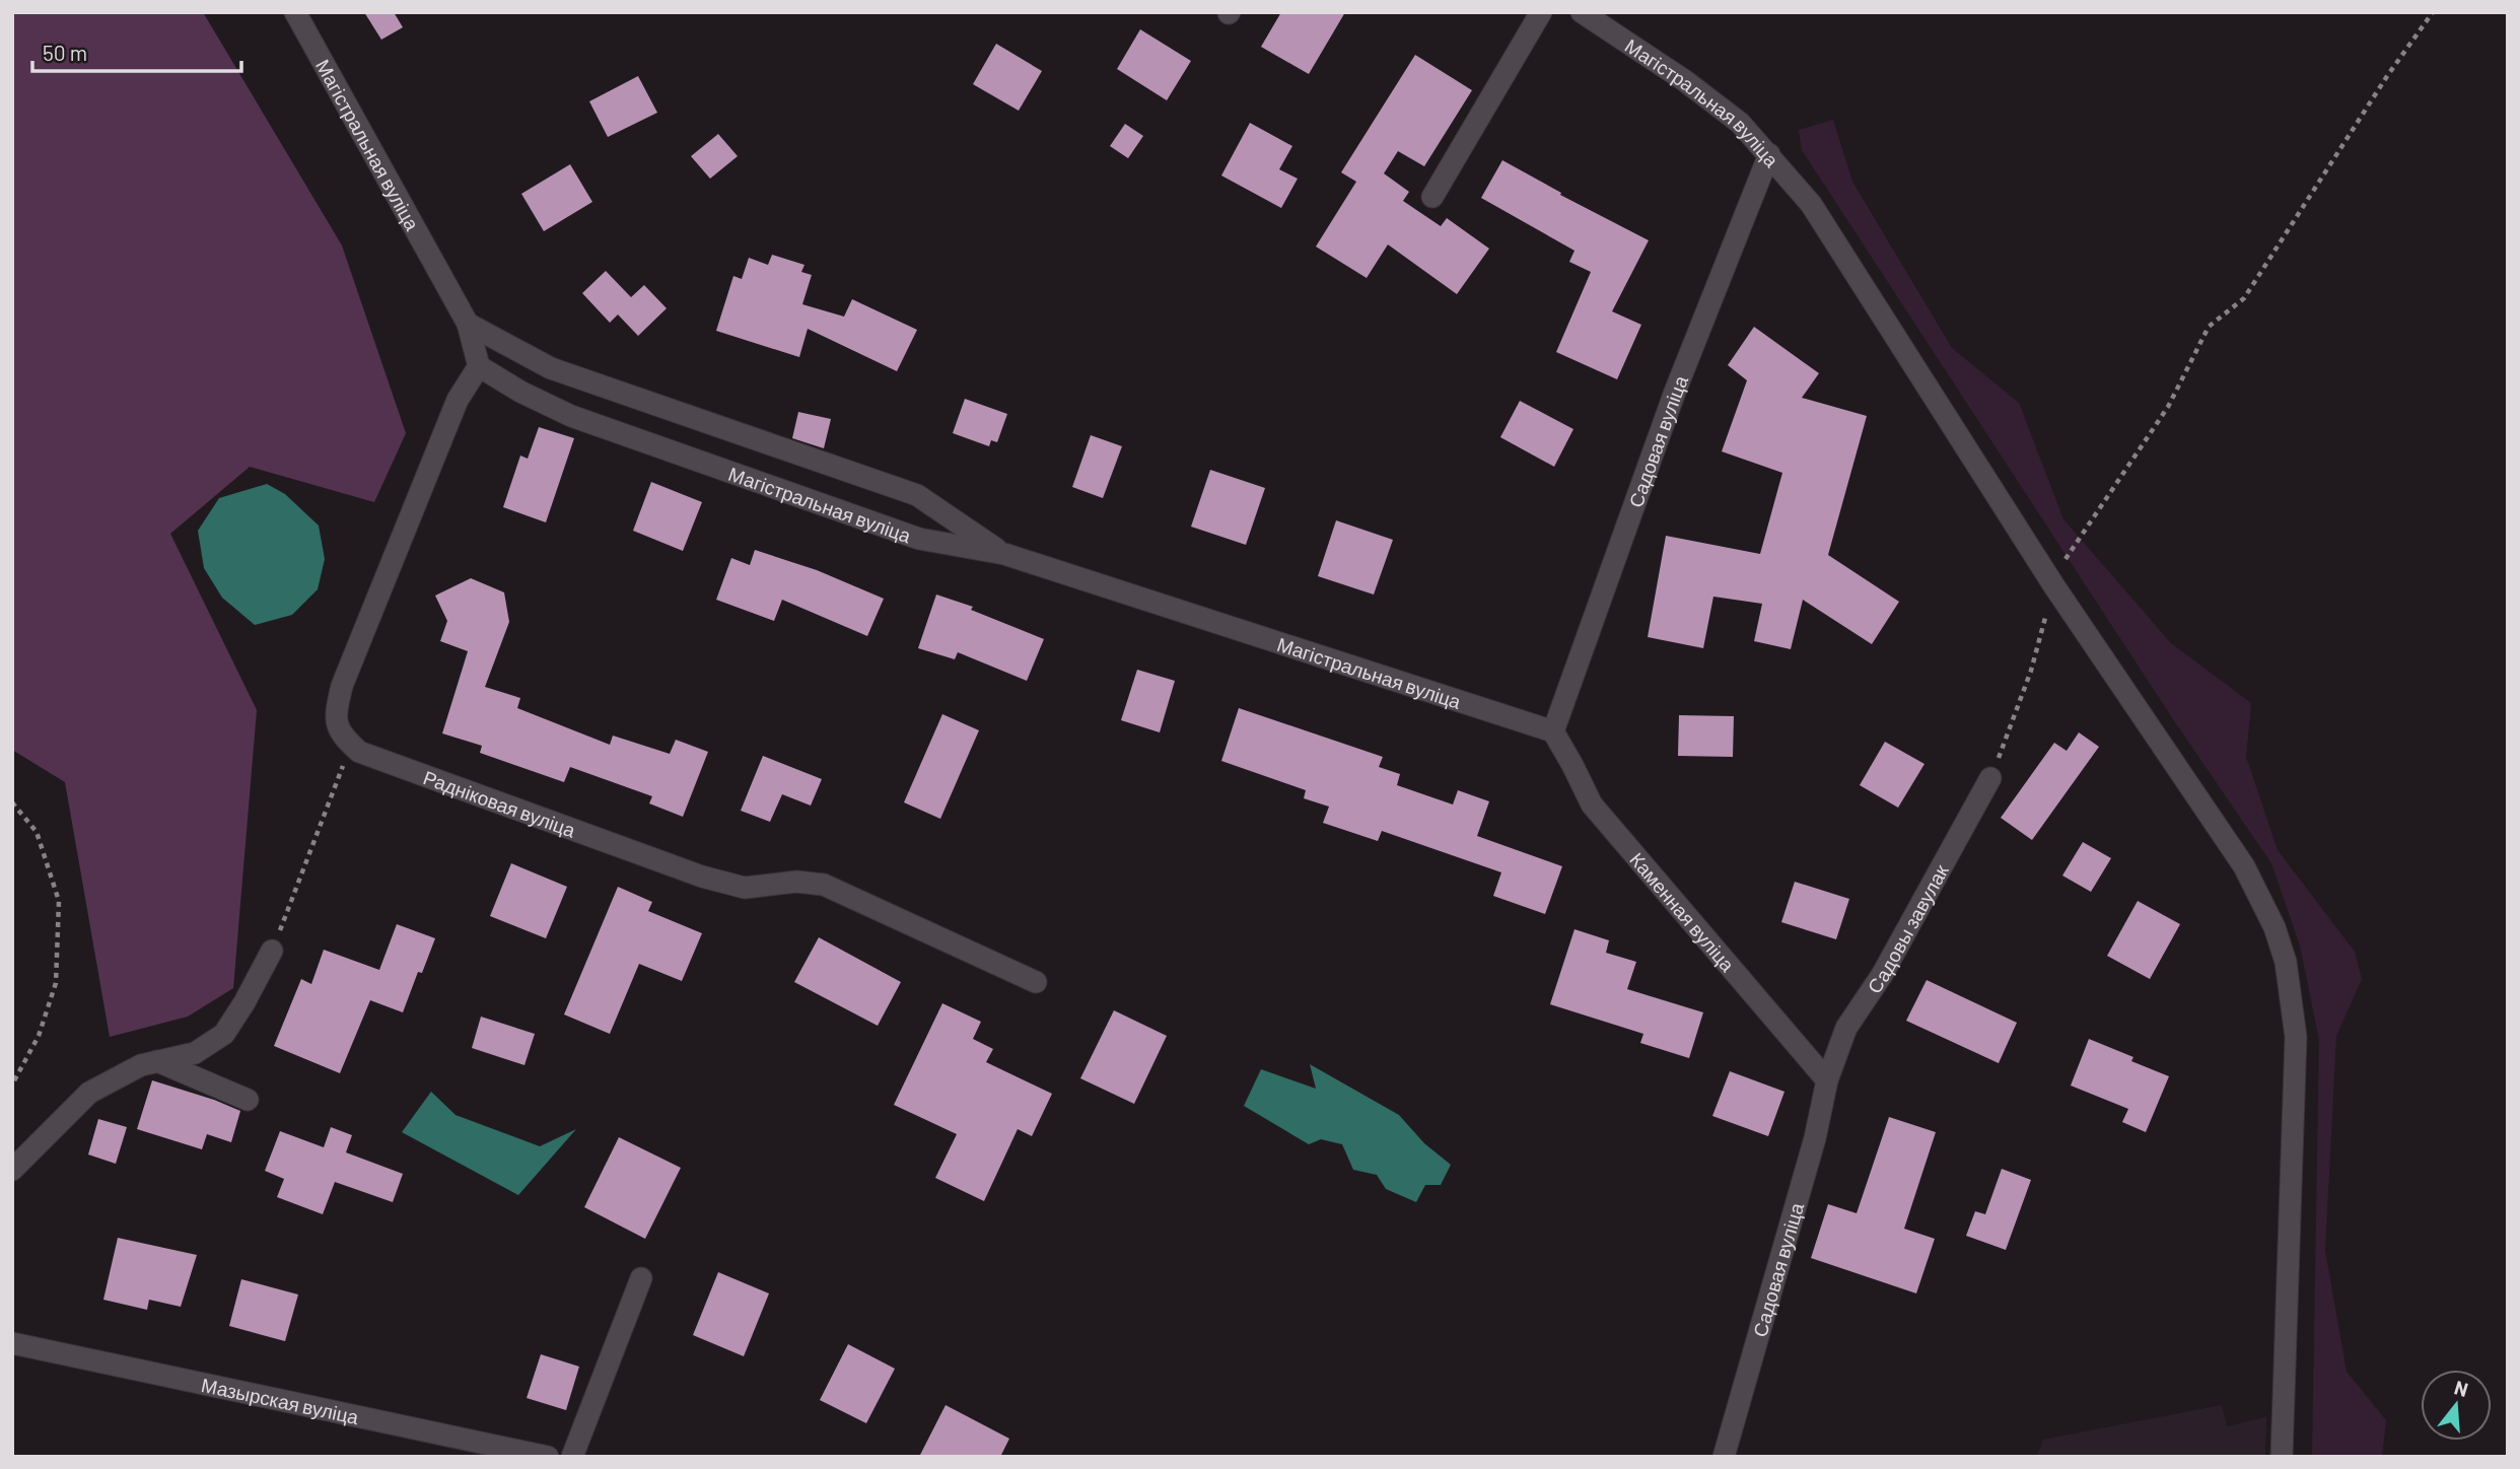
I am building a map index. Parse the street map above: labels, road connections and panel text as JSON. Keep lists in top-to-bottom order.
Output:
{
  "streets": {
    "street": [
      "Магістральная вуліца",
      "Садовая вуліца",
      "Радніковая вуліца",
      "Каменная вуліца",
      "Садовы завулак",
      "Мазырская вуліца"
    ]
  },
  "crossings": [
    ["Магістральная вуліца", "Садовая вуліца"],
    ["Магістральная вуліца", "Каменная вуліца"],
    ["Садовая вуліца", "Каменная вуліца"],
    ["Садовая вуліца", "Садовы завулак"],
    ["Каменная вуліца", "Садовы завулак"]
  ],
  "scale_bar": "50 m",
  "north": "top"
}
